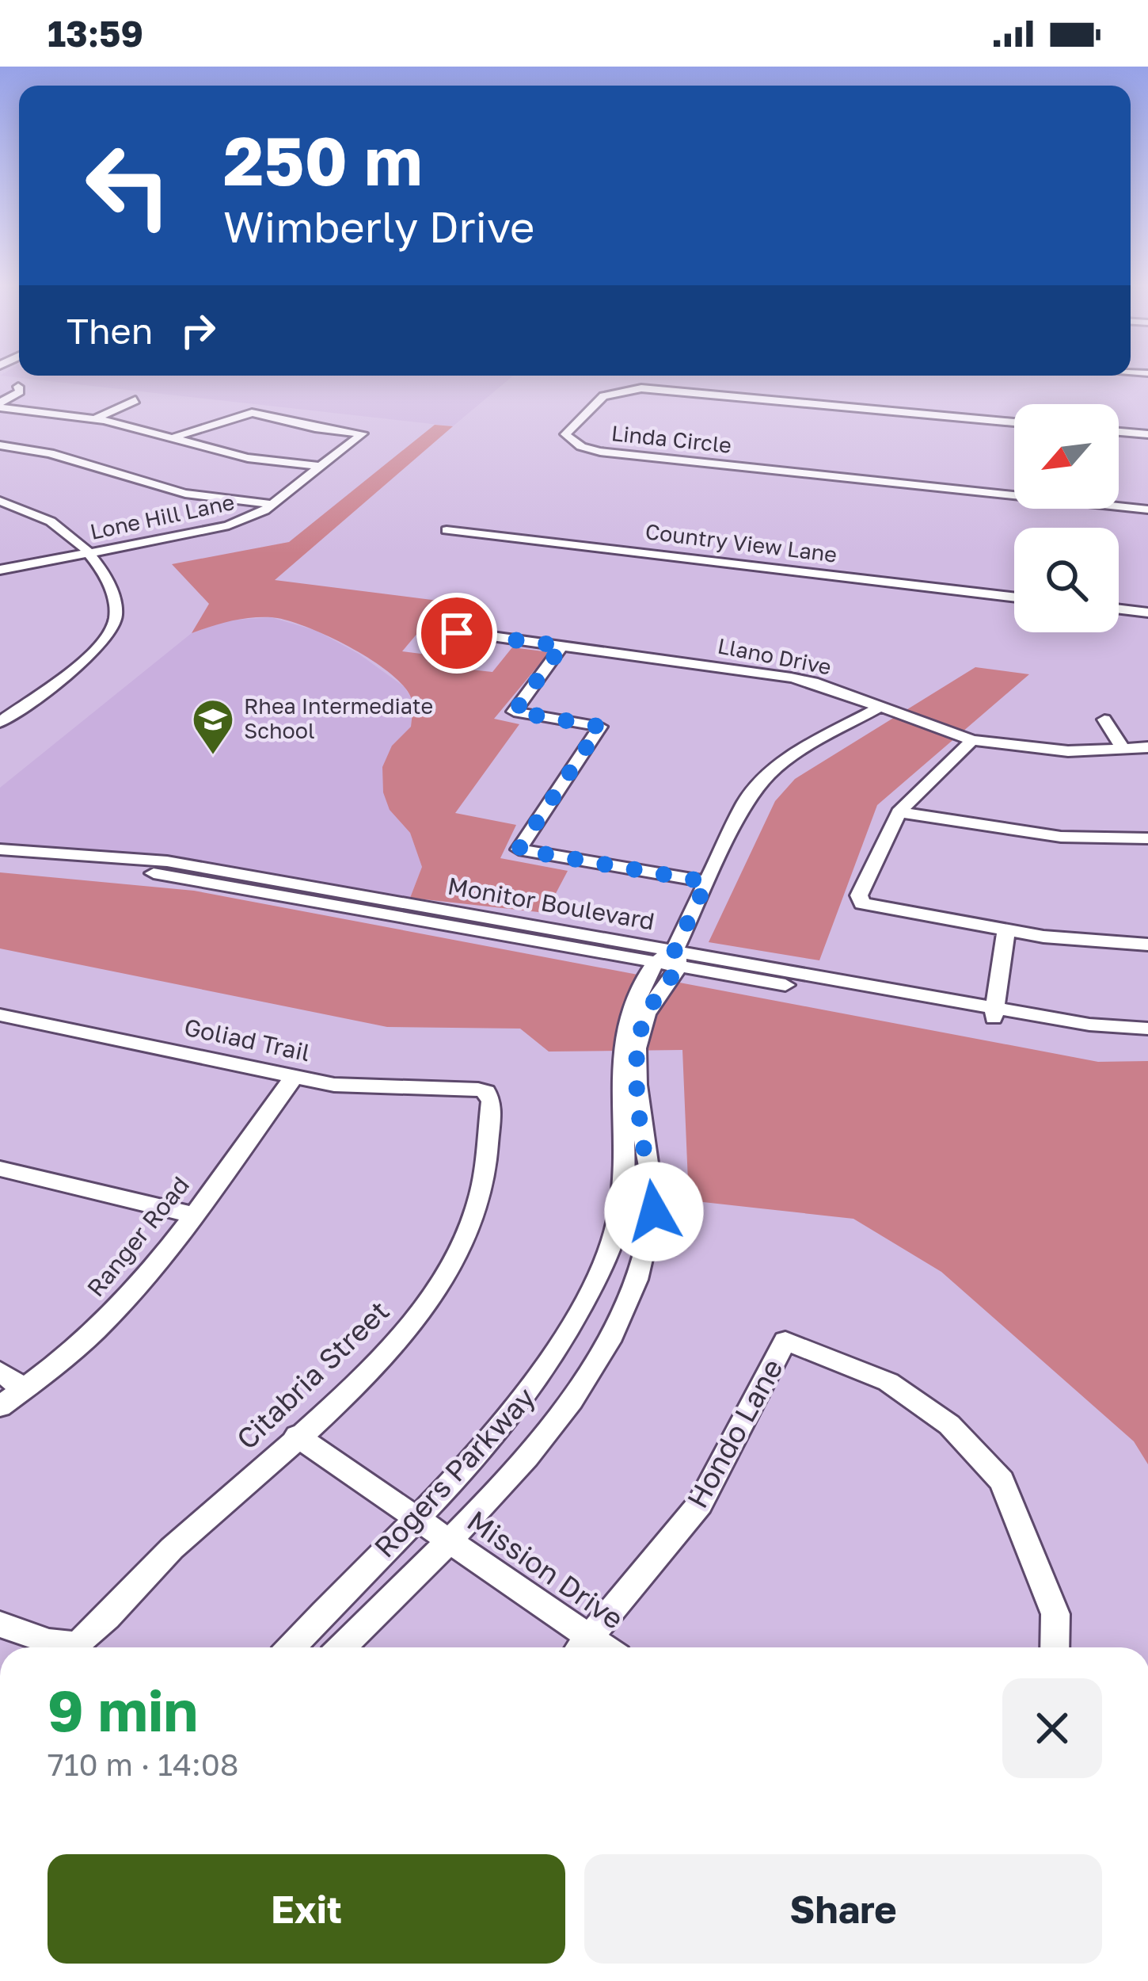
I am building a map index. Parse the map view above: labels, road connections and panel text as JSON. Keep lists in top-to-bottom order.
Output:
{
  "streets": {
    "street": [
      "Linda Circle",
      "Lone Hill Lane",
      "Country View Lane",
      "Llano Drive",
      "Monitor Boulevard",
      "Goliad Trail",
      "Ranger Road",
      "Citabria Street",
      "Hondo Lane",
      "Rogers Parkway",
      "Mission Drive"
    ]
  },
  "crossings": [
    ["Llano Drive", "Rogers Parkway"],
    ["Monitor Boulevard", "Rogers Parkway"],
    ["Goliad Trail", "Ranger Road"],
    ["Goliad Trail", "Citabria Street"],
    ["Citabria Street", "Mission Drive"],
    ["Rogers Parkway", "Mission Drive"]
  ],
  "places": {
    "school or university": ["Rhea Intermediate School"]
  },
  "north": "bottom left",
  "page": {
    "status": "13:59",
    "turn": ["250 m", "Wimberly Drive"],
    "then": "Then",
    "heading": ["9 min", "710 m · 14:08"],
    "buttons": ["Exit", "Share"]
  }
}
